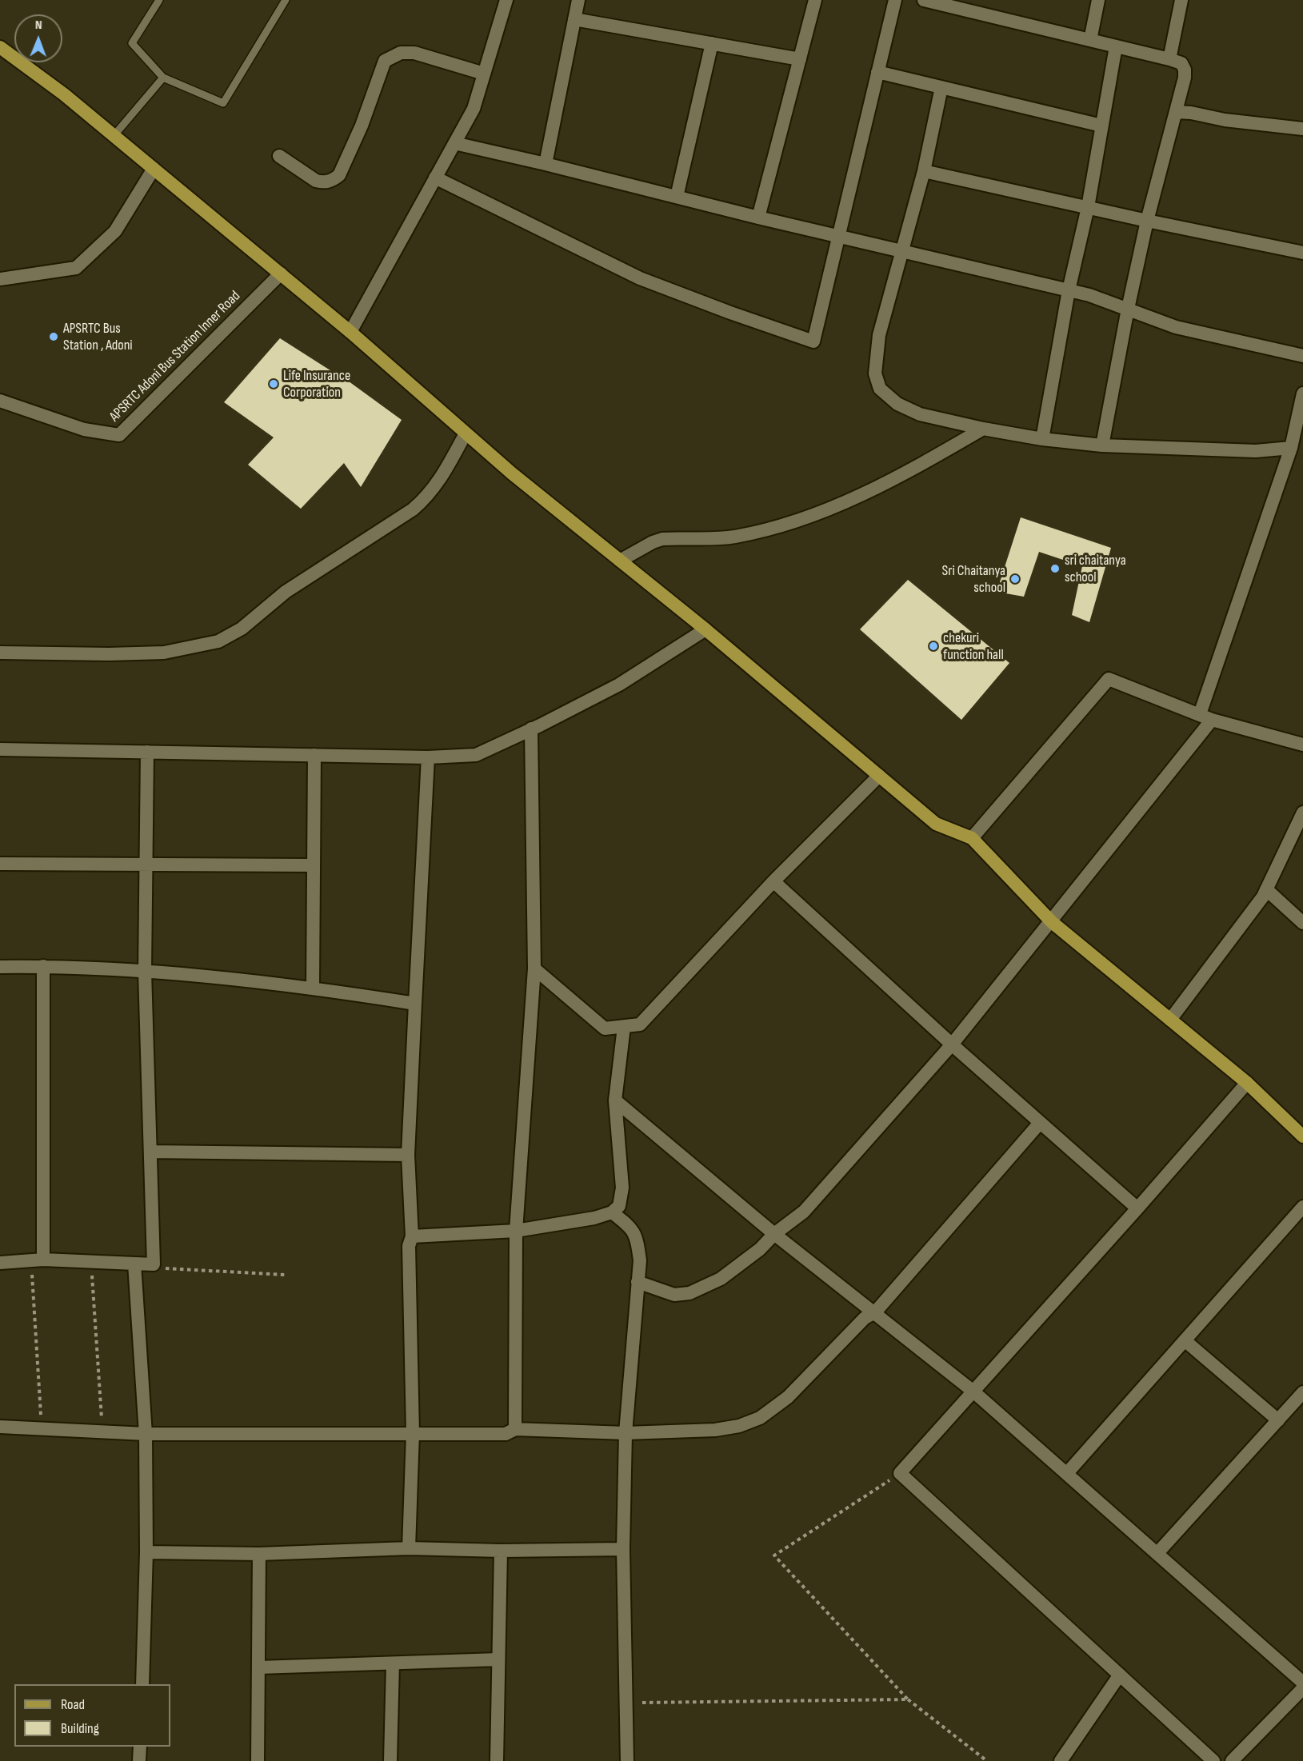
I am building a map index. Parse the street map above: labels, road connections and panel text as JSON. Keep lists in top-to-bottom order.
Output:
{
  "streets": {
    "street": ["APSRTC Adoni Bus Station Inner Road"]
  },
  "places": [
    "APSRTC Bus Station , Adoni",
    "Life Insurance Corporation",
    "sri chaitanya school",
    "Sri Chaitanya school",
    "chekuri function hall"
  ],
  "legend": ["Road", "Building"],
  "north": "top"
}
